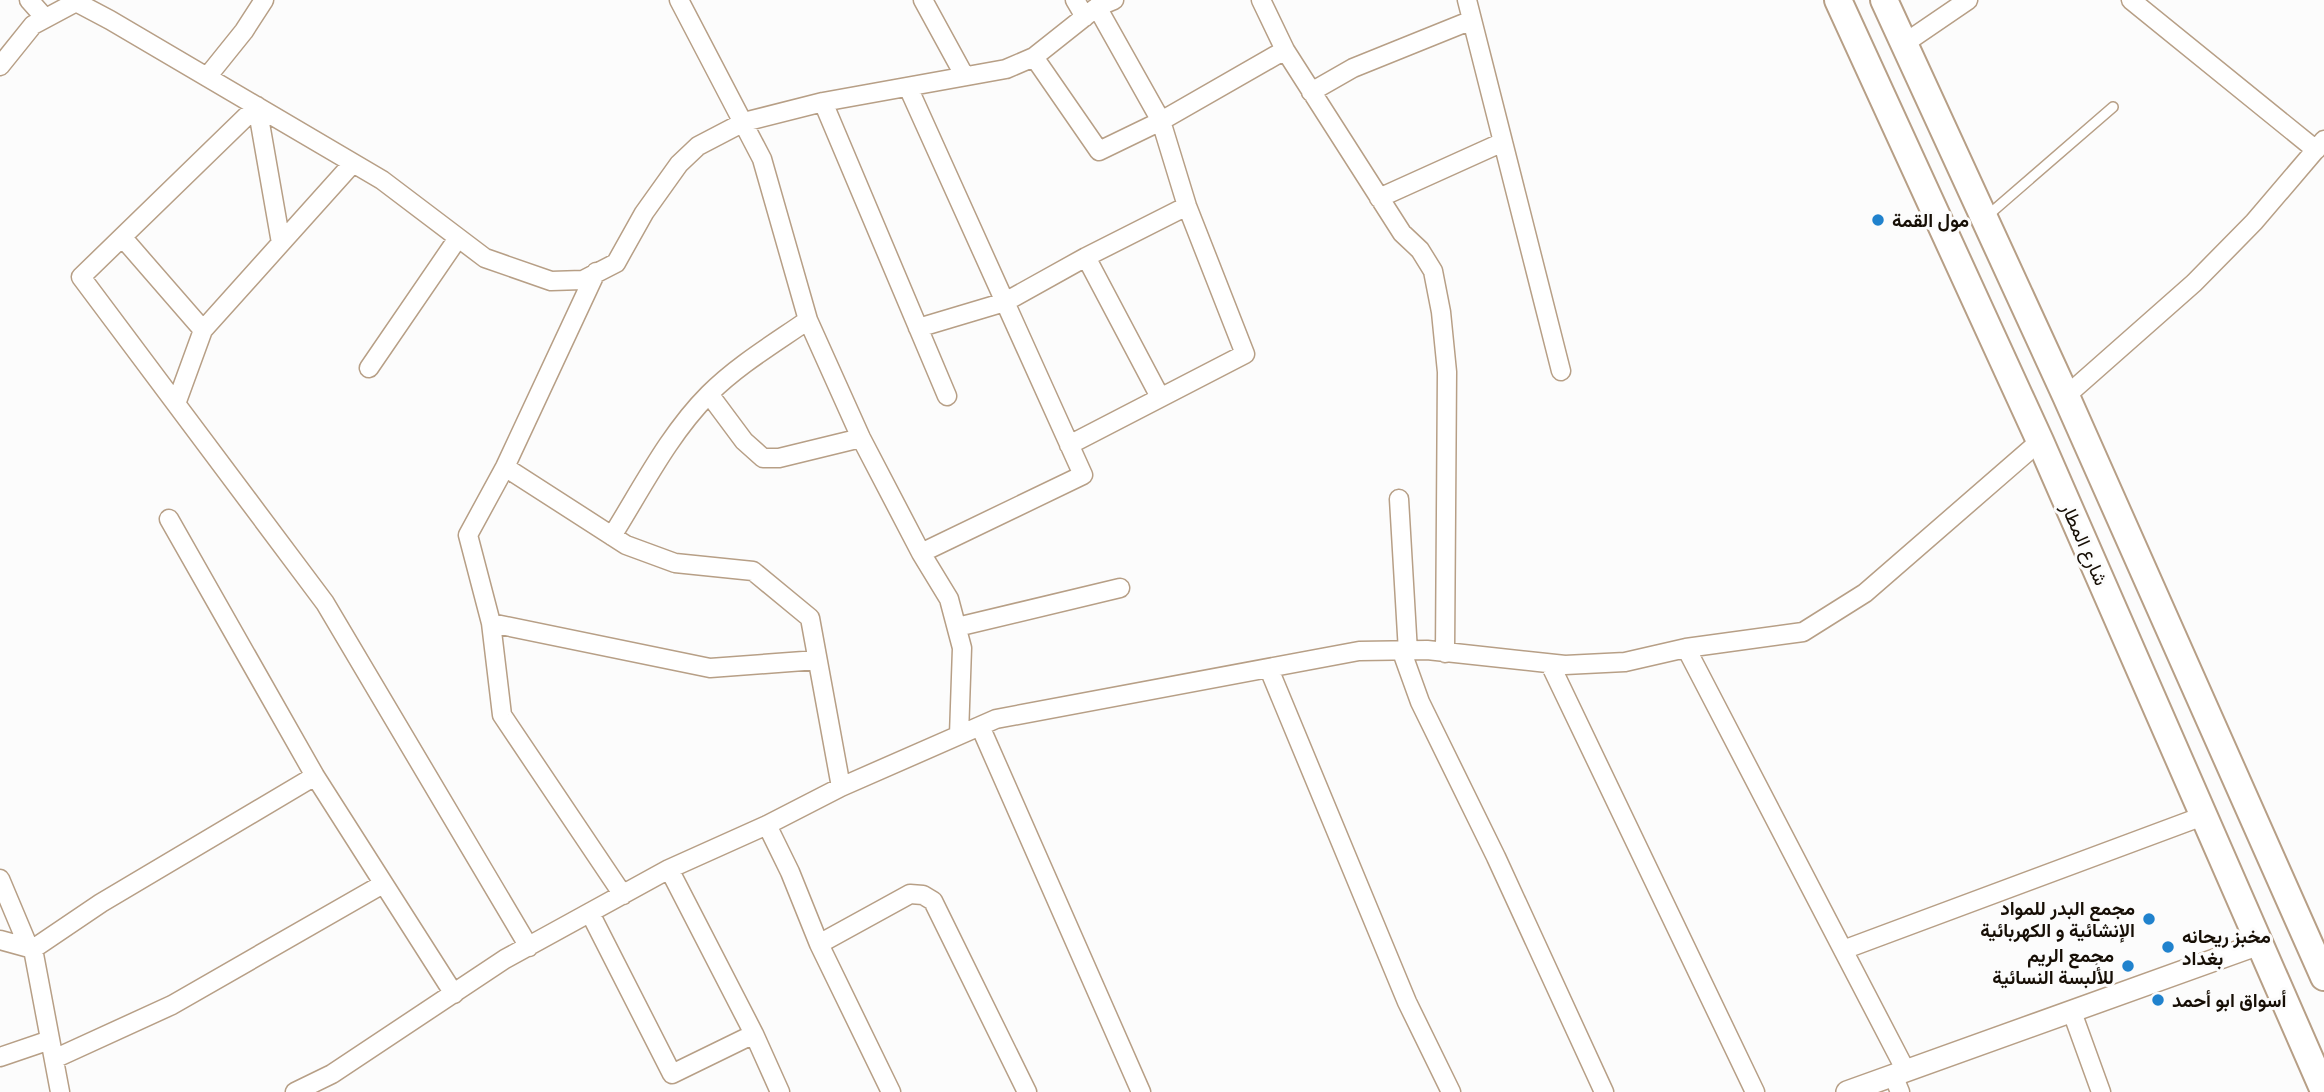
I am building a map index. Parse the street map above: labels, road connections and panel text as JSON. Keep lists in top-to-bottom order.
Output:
{
  "streets": {
    "main road": ["شارع المطار"]
  },
  "places": [
    "مول القمة",
    "مجمع البدر للمواد الإنشائية و الكهربائية",
    "مخبز ريحانه بغداد",
    "مجمع الريم للألبسة النسائية",
    "أسواق ابو أحمد"
  ]
}
